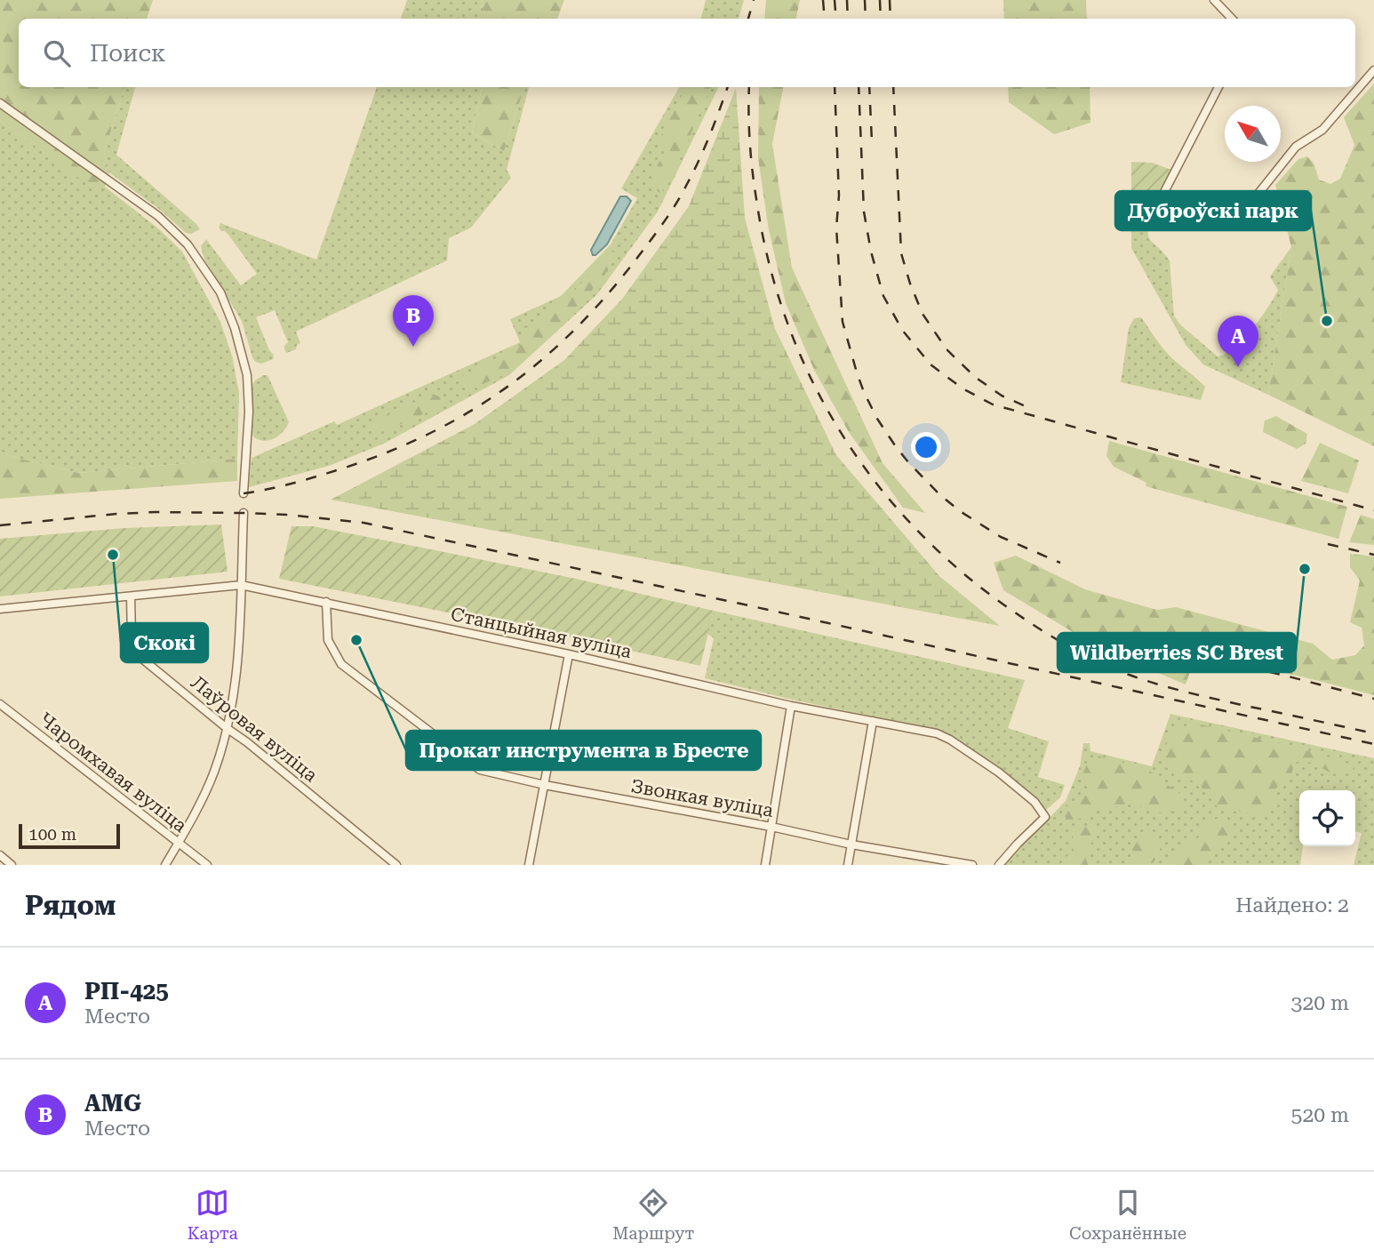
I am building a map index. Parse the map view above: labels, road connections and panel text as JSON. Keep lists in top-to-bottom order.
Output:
{
  "streets": {
    "street": [
      "Станцыйная вуліца",
      "Лаўровая вуліца",
      "Чаромхавая вуліца",
      "Звонкая вуліца"
    ]
  },
  "crossings": [
    ["Станцыйная вуліца", "Лаўровая вуліца"],
    ["Станцыйная вуліца", "Звонкая вуліца"]
  ],
  "places": [
    "Дуброўскі парк",
    "Скокі",
    "Wildberries SC Brest",
    "Прокат инструмента в Бресте"
  ],
  "scale_bar": "100 m",
  "north": "top left",
  "page": {
    "search": "Поиск",
    "pins": ["B", "A"],
    "scale": "100 m",
    "heading": ["Рядом", "Найдено: 2"],
    "list": [
      {
        "mark": "A",
        "name": "РП-425",
        "note": "Место",
        "value": "320 m"
      },
      {
        "mark": "B",
        "name": "AMG",
        "note": "Место",
        "value": "520 m"
      }
    ],
    "nav": ["Карта", "Маршрут", "Сохранённые"]
  }
}
